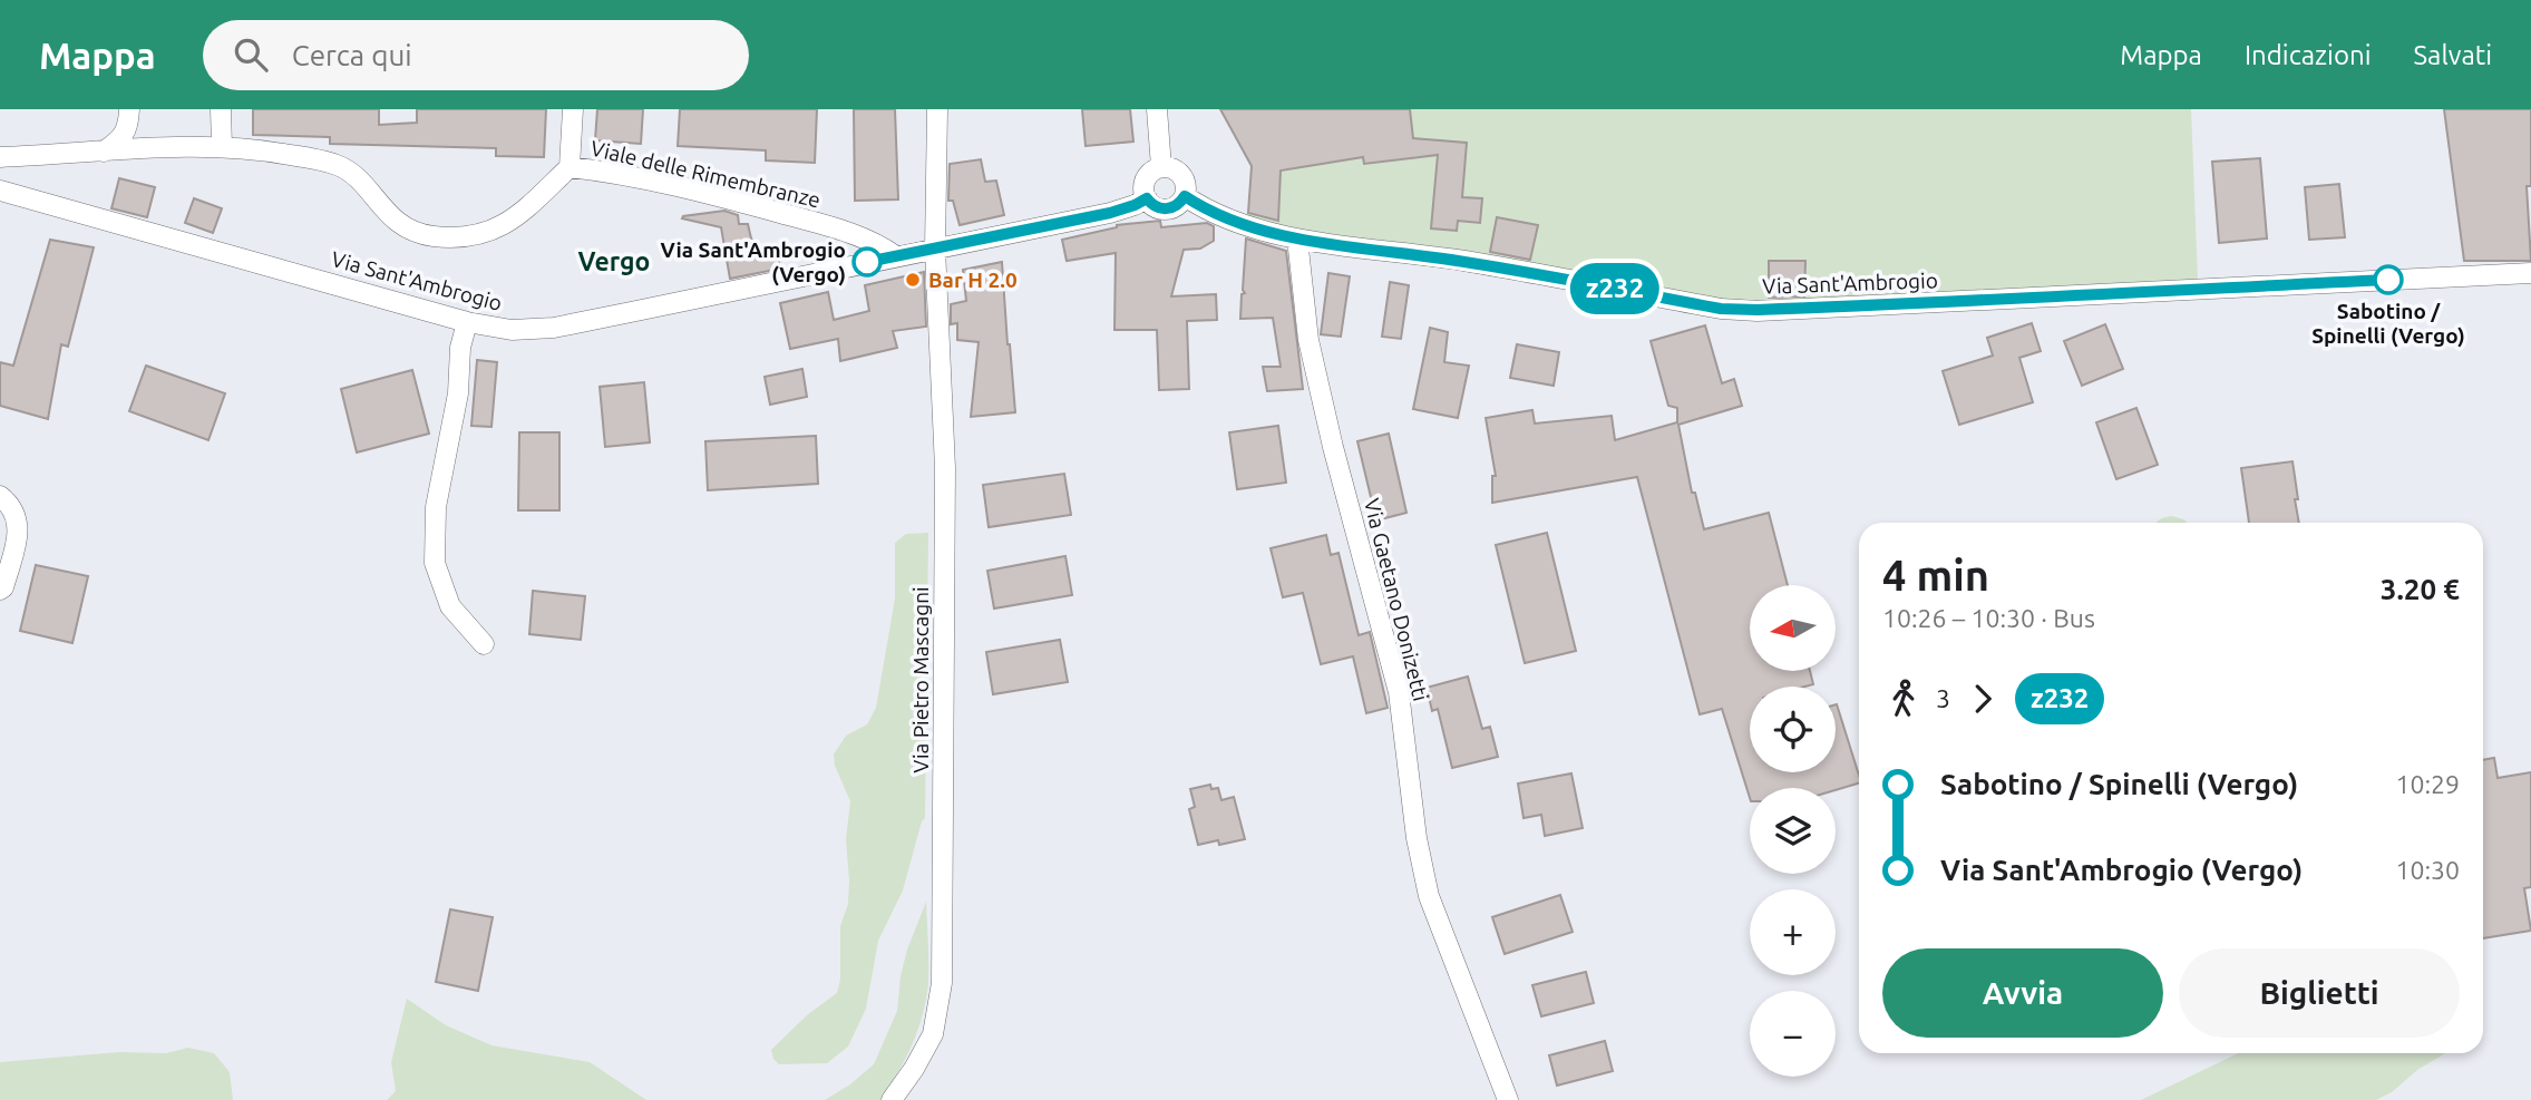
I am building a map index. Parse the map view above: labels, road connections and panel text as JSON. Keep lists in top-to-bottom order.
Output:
{
  "streets": {
    "street": [
      "Viale delle Rimembranze",
      "Via Sant'Ambrogio",
      "Via Gaetano Donizetti",
      "Via Pietro Mascagni"
    ]
  },
  "crossings": [
    ["Viale delle Rimembranze", "Via Sant'Ambrogio"],
    ["Via Sant'Ambrogio", "Via Gaetano Donizetti"],
    ["Via Sant'Ambrogio", "Via Pietro Mascagni"]
  ],
  "districts": ["Vergo"],
  "places": ["Via Sant'Ambrogio (Vergo)", "Bar H 2.0", "Sabotino / Spinelli (Vergo)"],
  "lines": ["bus line z232"],
  "north": "left",
  "page": {
    "header": "Mappa",
    "search": "Cerca qui",
    "nav": ["Mappa", "Indicazioni", "Salvati"],
    "on_map": "z232",
    "heading": ["4 min", "10:26 – 10:30 · Bus", "3.20 €"],
    "map_buttons": ["+", "−"],
    "legs": ["3", "z232"],
    "list": [
      {
        "name": "Sabotino / Spinelli (Vergo)",
        "value": "10:29"
      },
      {
        "name": "Via Sant'Ambrogio (Vergo)",
        "value": "10:30"
      }
    ],
    "buttons": ["Avvia", "Biglietti"]
  }
}
